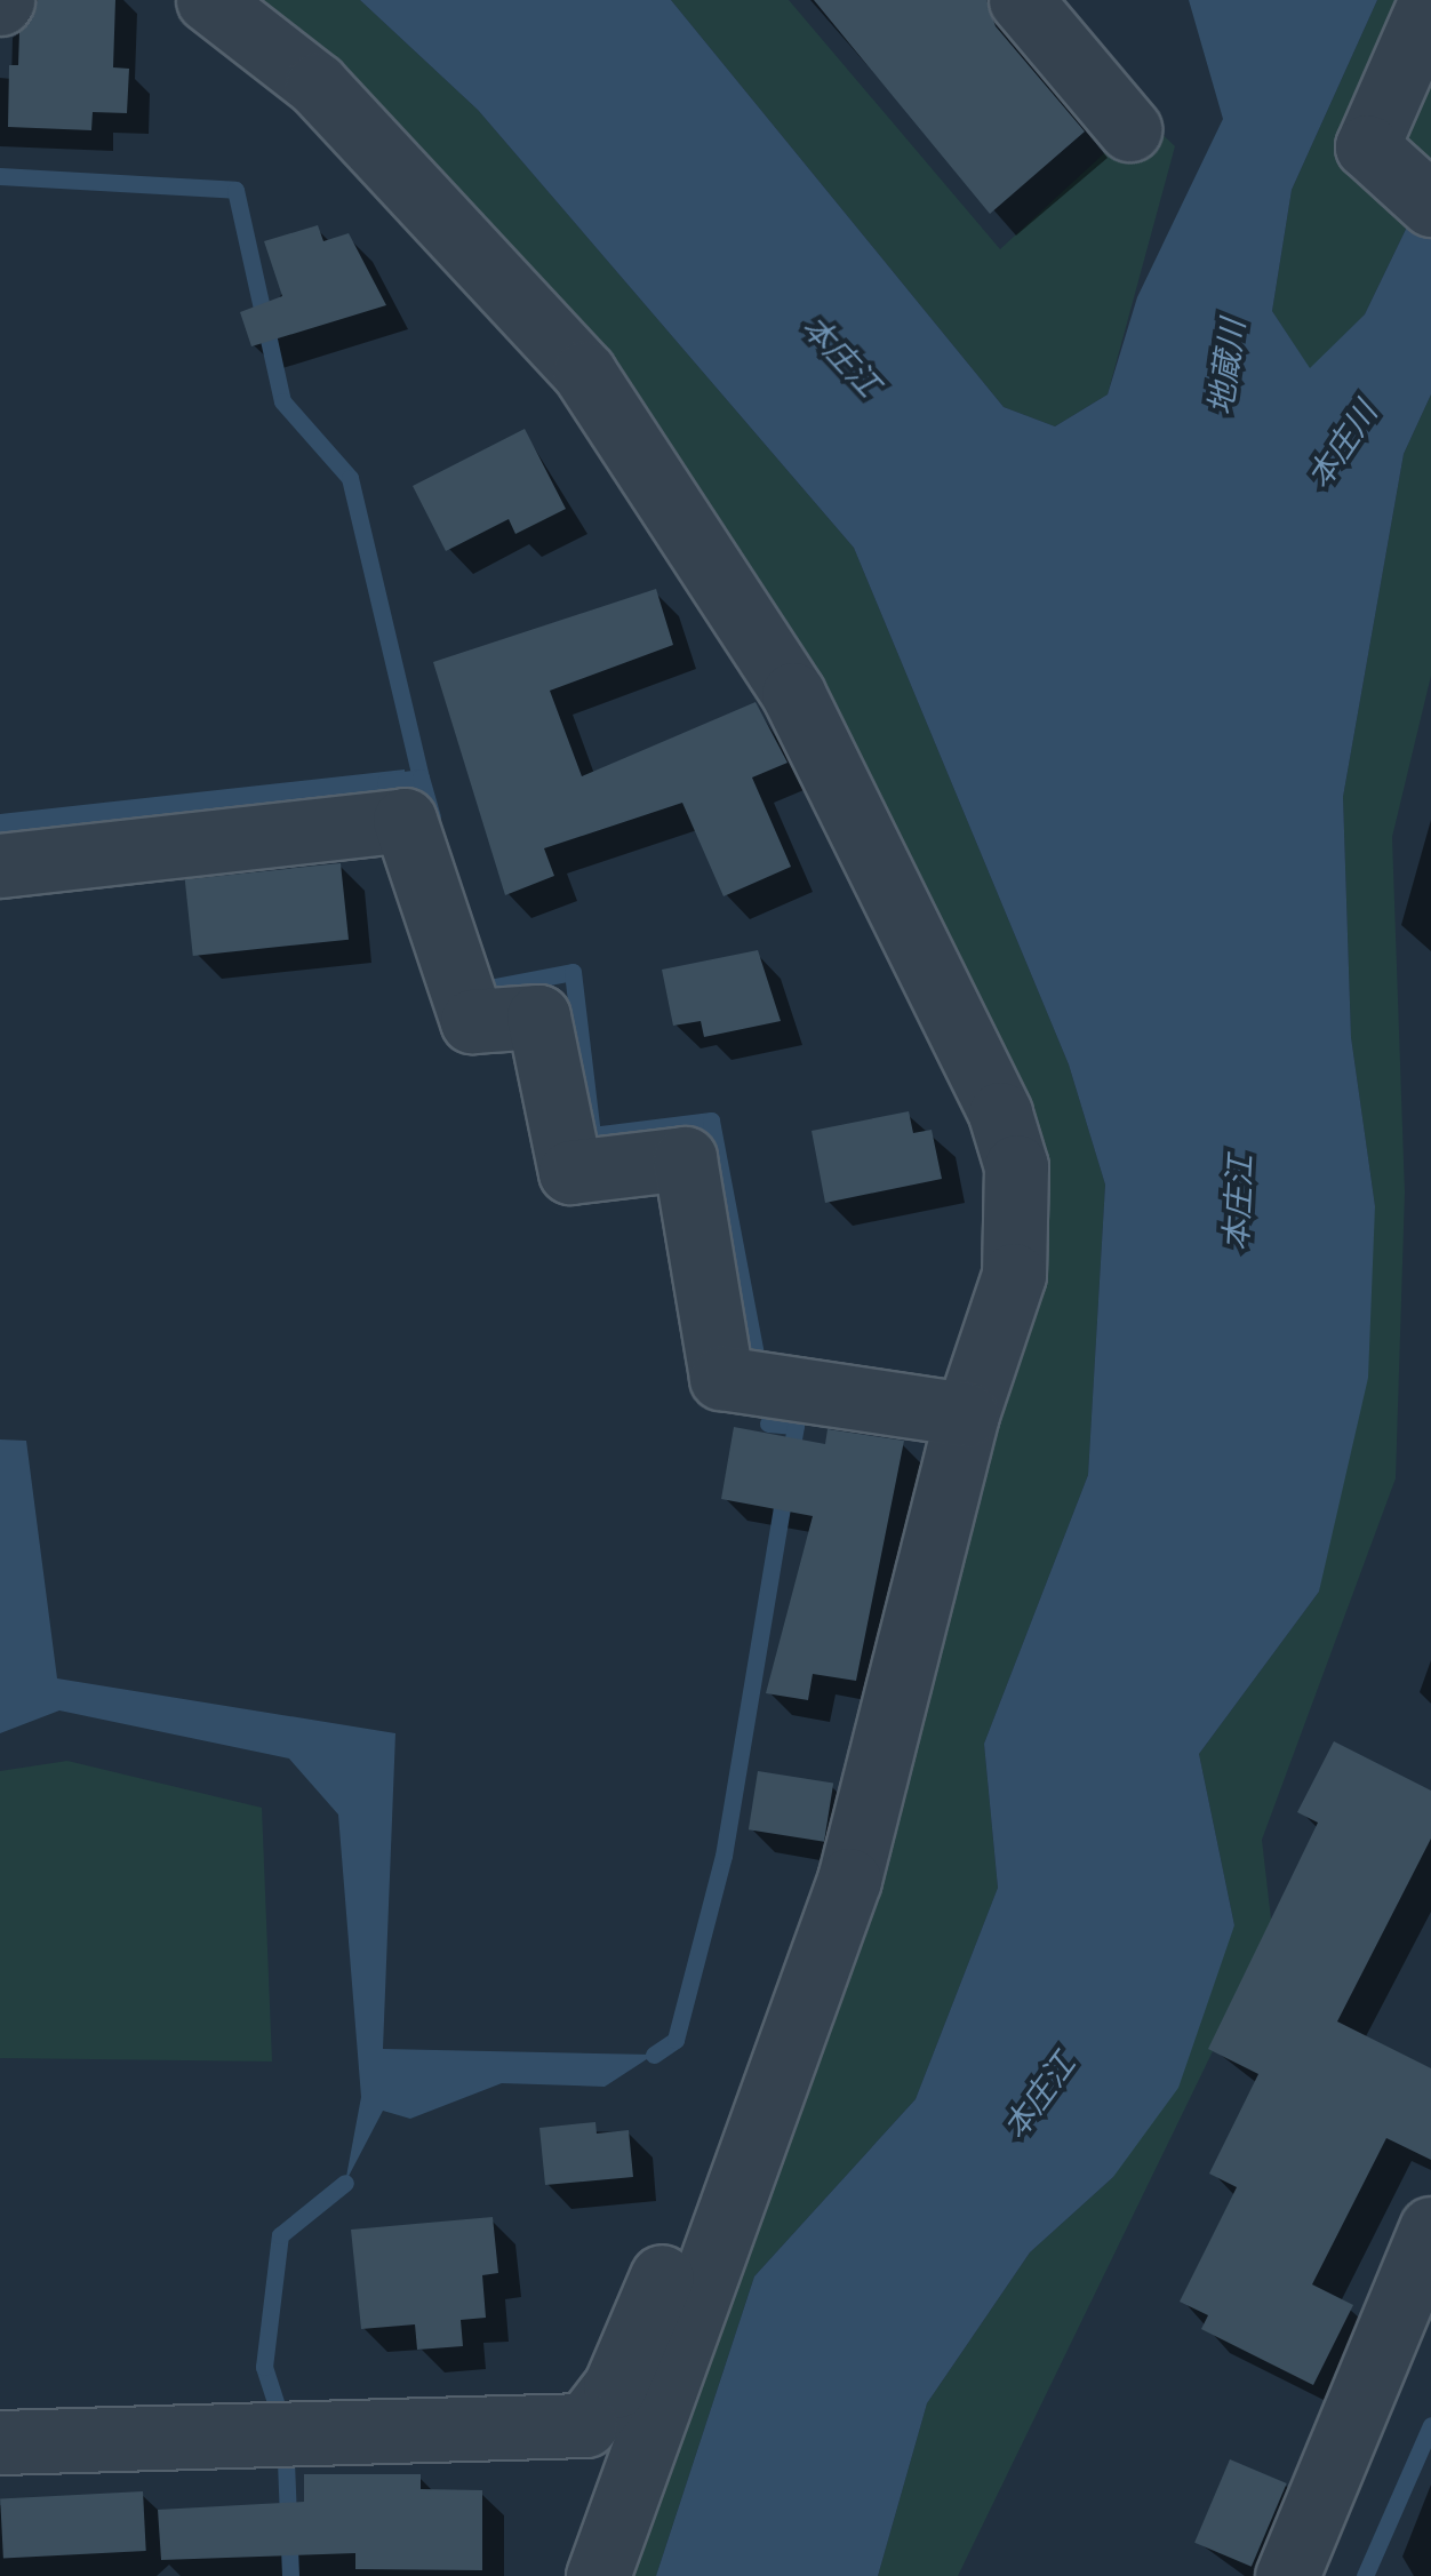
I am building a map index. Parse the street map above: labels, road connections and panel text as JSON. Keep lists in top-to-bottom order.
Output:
{
  "water": ["本庄江", "地蔵川", "本庄川"]
}
